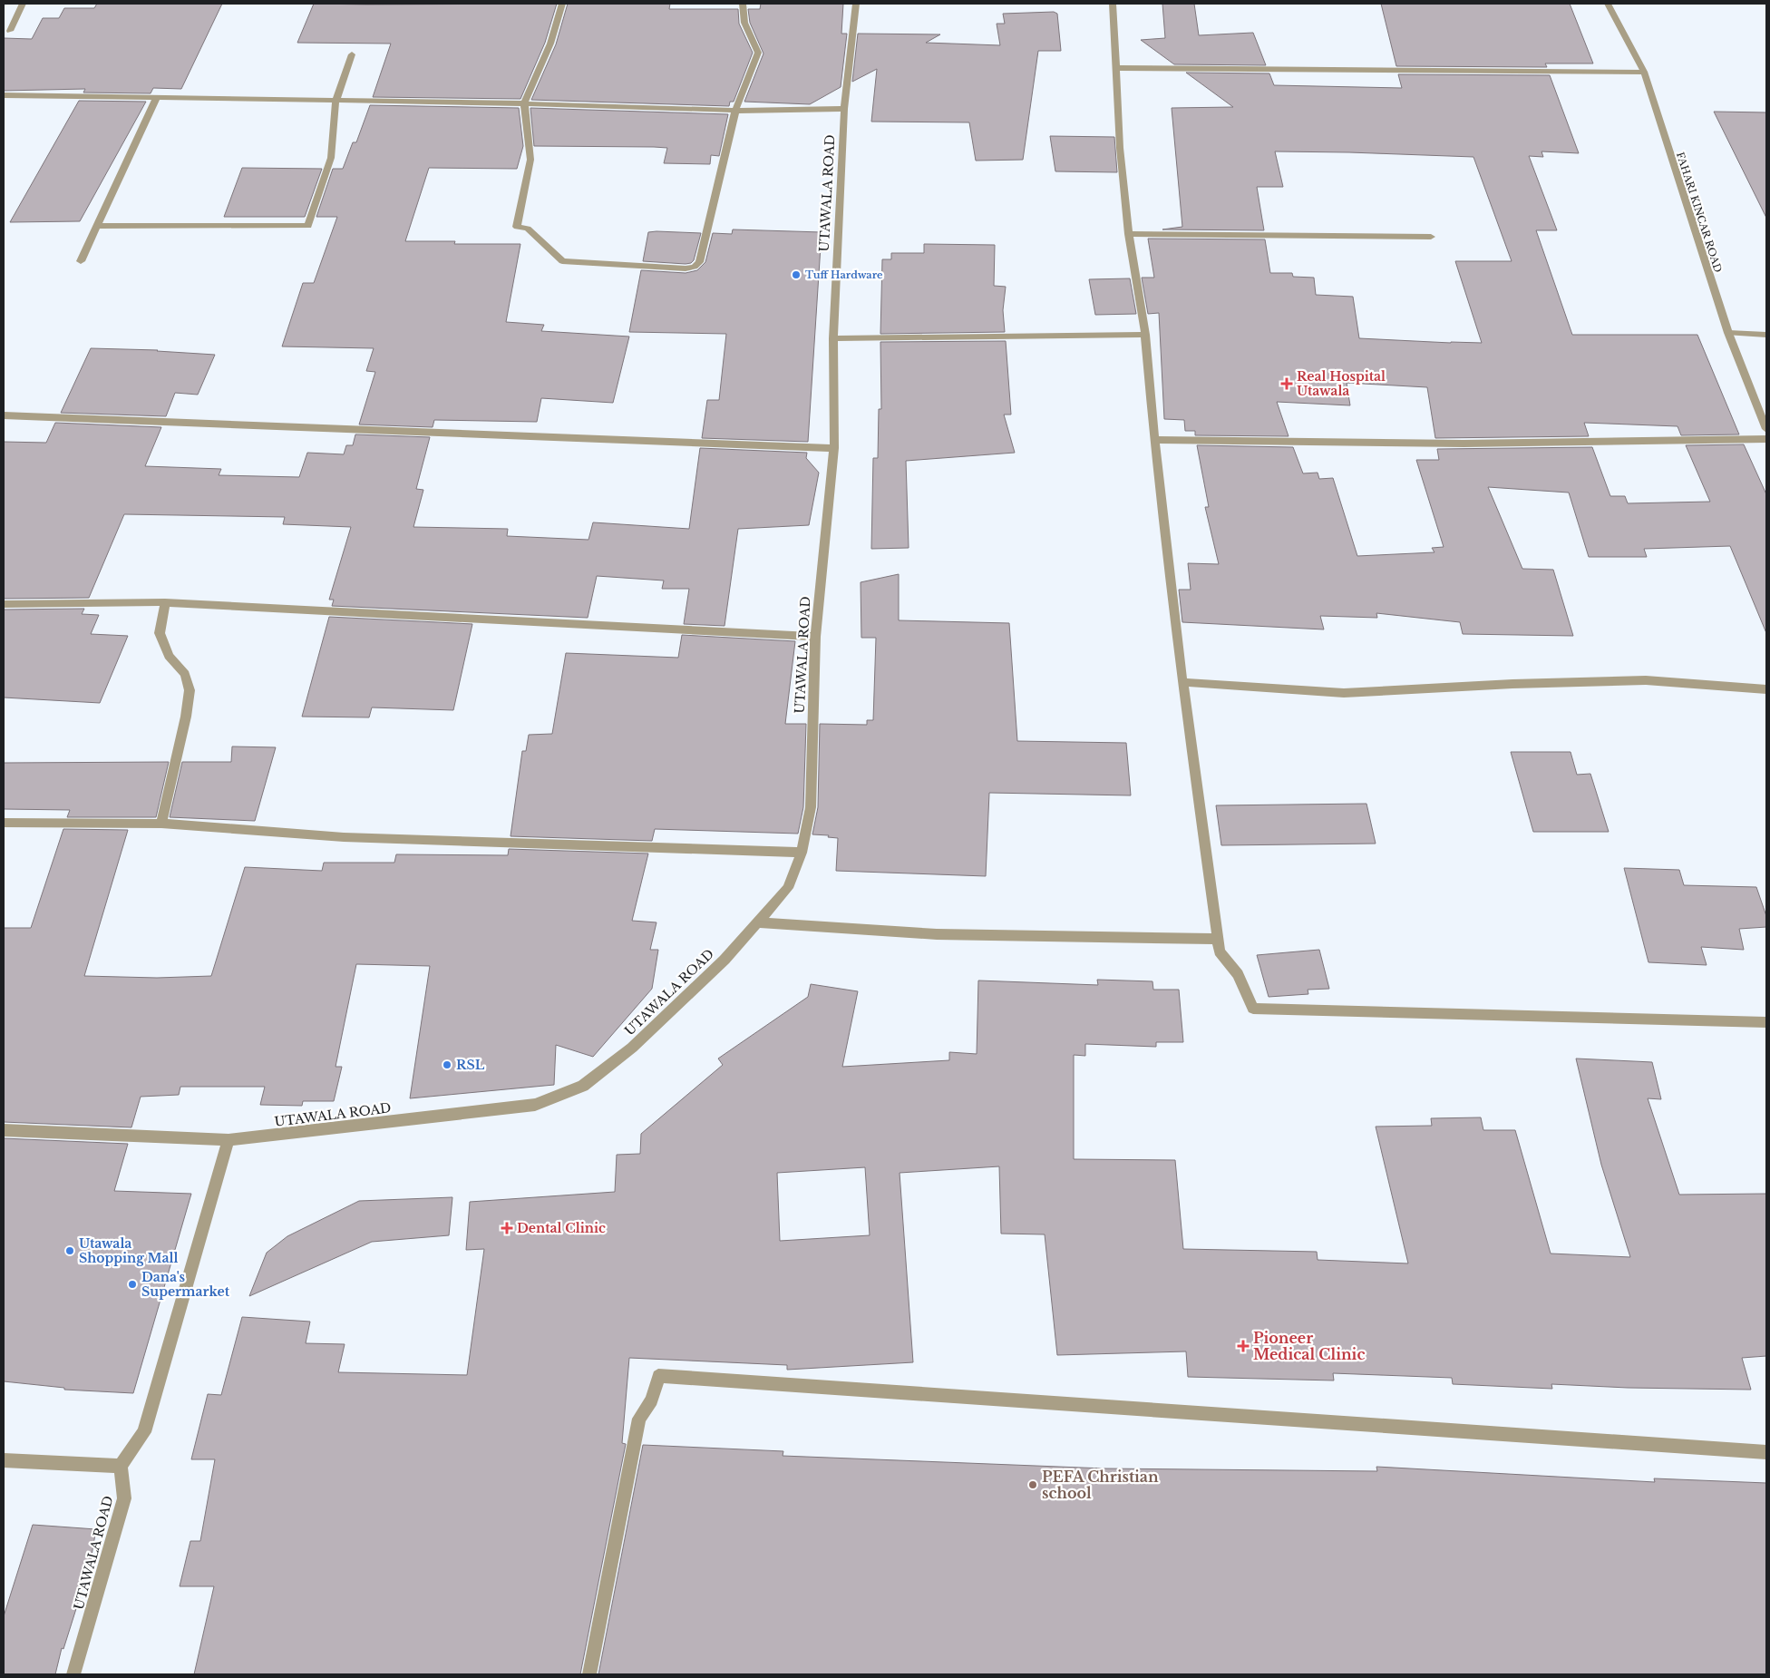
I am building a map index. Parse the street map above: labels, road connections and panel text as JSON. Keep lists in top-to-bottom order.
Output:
{
  "streets": {
    "street": ["UTAWALA ROAD", "FAHARI KINCAR ROAD"]
  },
  "places": {
    "other": [
      "Tuff Hardware",
      "RSL",
      "Utawala Shopping Mall",
      "Dana's Supermarket",
      "PEFA Christian school"
    ],
    "health": ["Real Hospital Utawala", "Dental Clinic", "Pioneer Medical Clinic"]
  }
}
